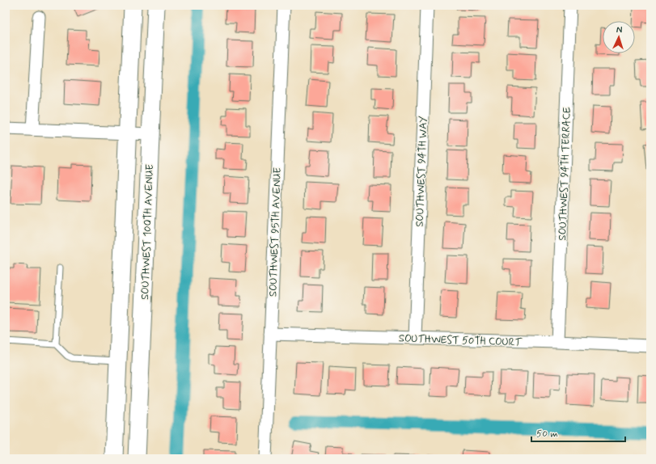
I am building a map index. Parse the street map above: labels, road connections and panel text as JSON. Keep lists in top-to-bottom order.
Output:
{
  "streets": {
    "main road": ["SOUTHWEST 100TH AVENUE"],
    "street": [
      "SOUTHWEST 94TH WAY",
      "SOUTHWEST 94TH TERRACE",
      "SOUTHWEST 95TH AVENUE",
      "SOUTHWEST 50TH COURT"
    ]
  },
  "crossings": [
    ["SOUTHWEST 94TH WAY", "SOUTHWEST 50TH COURT"],
    ["SOUTHWEST 94TH TERRACE", "SOUTHWEST 50TH COURT"],
    ["SOUTHWEST 95TH AVENUE", "SOUTHWEST 50TH COURT"]
  ],
  "scale_bar": "50 m",
  "north": "top"
}
